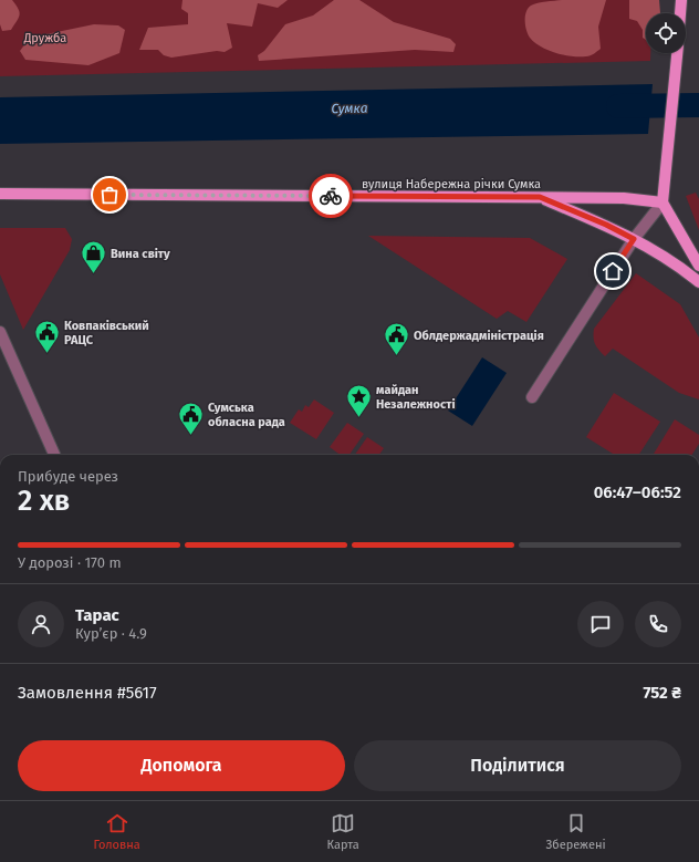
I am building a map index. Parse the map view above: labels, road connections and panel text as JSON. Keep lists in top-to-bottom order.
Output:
{
  "streets": {
    "main road": ["вулиця Набережна річки Сумка"]
  },
  "water": ["Сумка"],
  "parks": ["Дружба"],
  "places": {
    "shop": ["Вина світу"],
    "public building": ["Ковпаківський РАЦС", "Облдержадміністрація", "Сумська обласна рада"],
    "place": ["майдан Незалежності"]
  },
  "page": {
    "heading": ["2 хв", "Прибуде через", "06:47–06:52"],
    "panel": [
      "Тарас",
      "Кур’єр · 4.9",
      "Замовлення #5617",
      "752 ₴"
    ],
    "bar": "У дорозі · 170 m",
    "buttons": ["Допомога", "Поділитися"],
    "tabs": ["Головна", "Карта", "Збережені"]
  }
}
